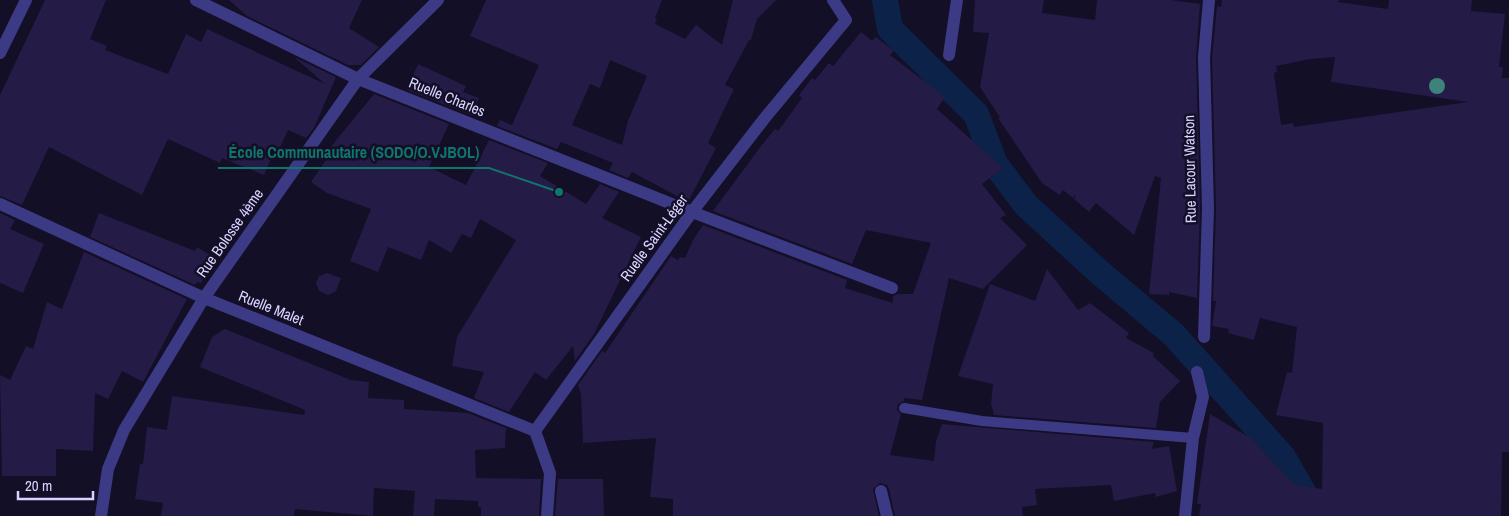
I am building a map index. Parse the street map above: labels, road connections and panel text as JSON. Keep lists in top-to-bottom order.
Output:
{
  "streets": {
    "street": [
      "Ruelle Charles",
      "Rue Lacour Watson",
      "Rue Bolosse 4ème",
      "Ruelle Saint-Léger",
      "Ruelle Malet"
    ]
  },
  "crossings": [
    ["Ruelle Charles", "Rue Bolosse 4ème"],
    ["Ruelle Charles", "Ruelle Saint-Léger"],
    ["Rue Bolosse 4ème", "Ruelle Malet"],
    ["Ruelle Saint-Léger", "Ruelle Malet"]
  ],
  "places": ["École Communautaire (SODO/O.VJBOL)"],
  "scale_bar": "20 m"
}
